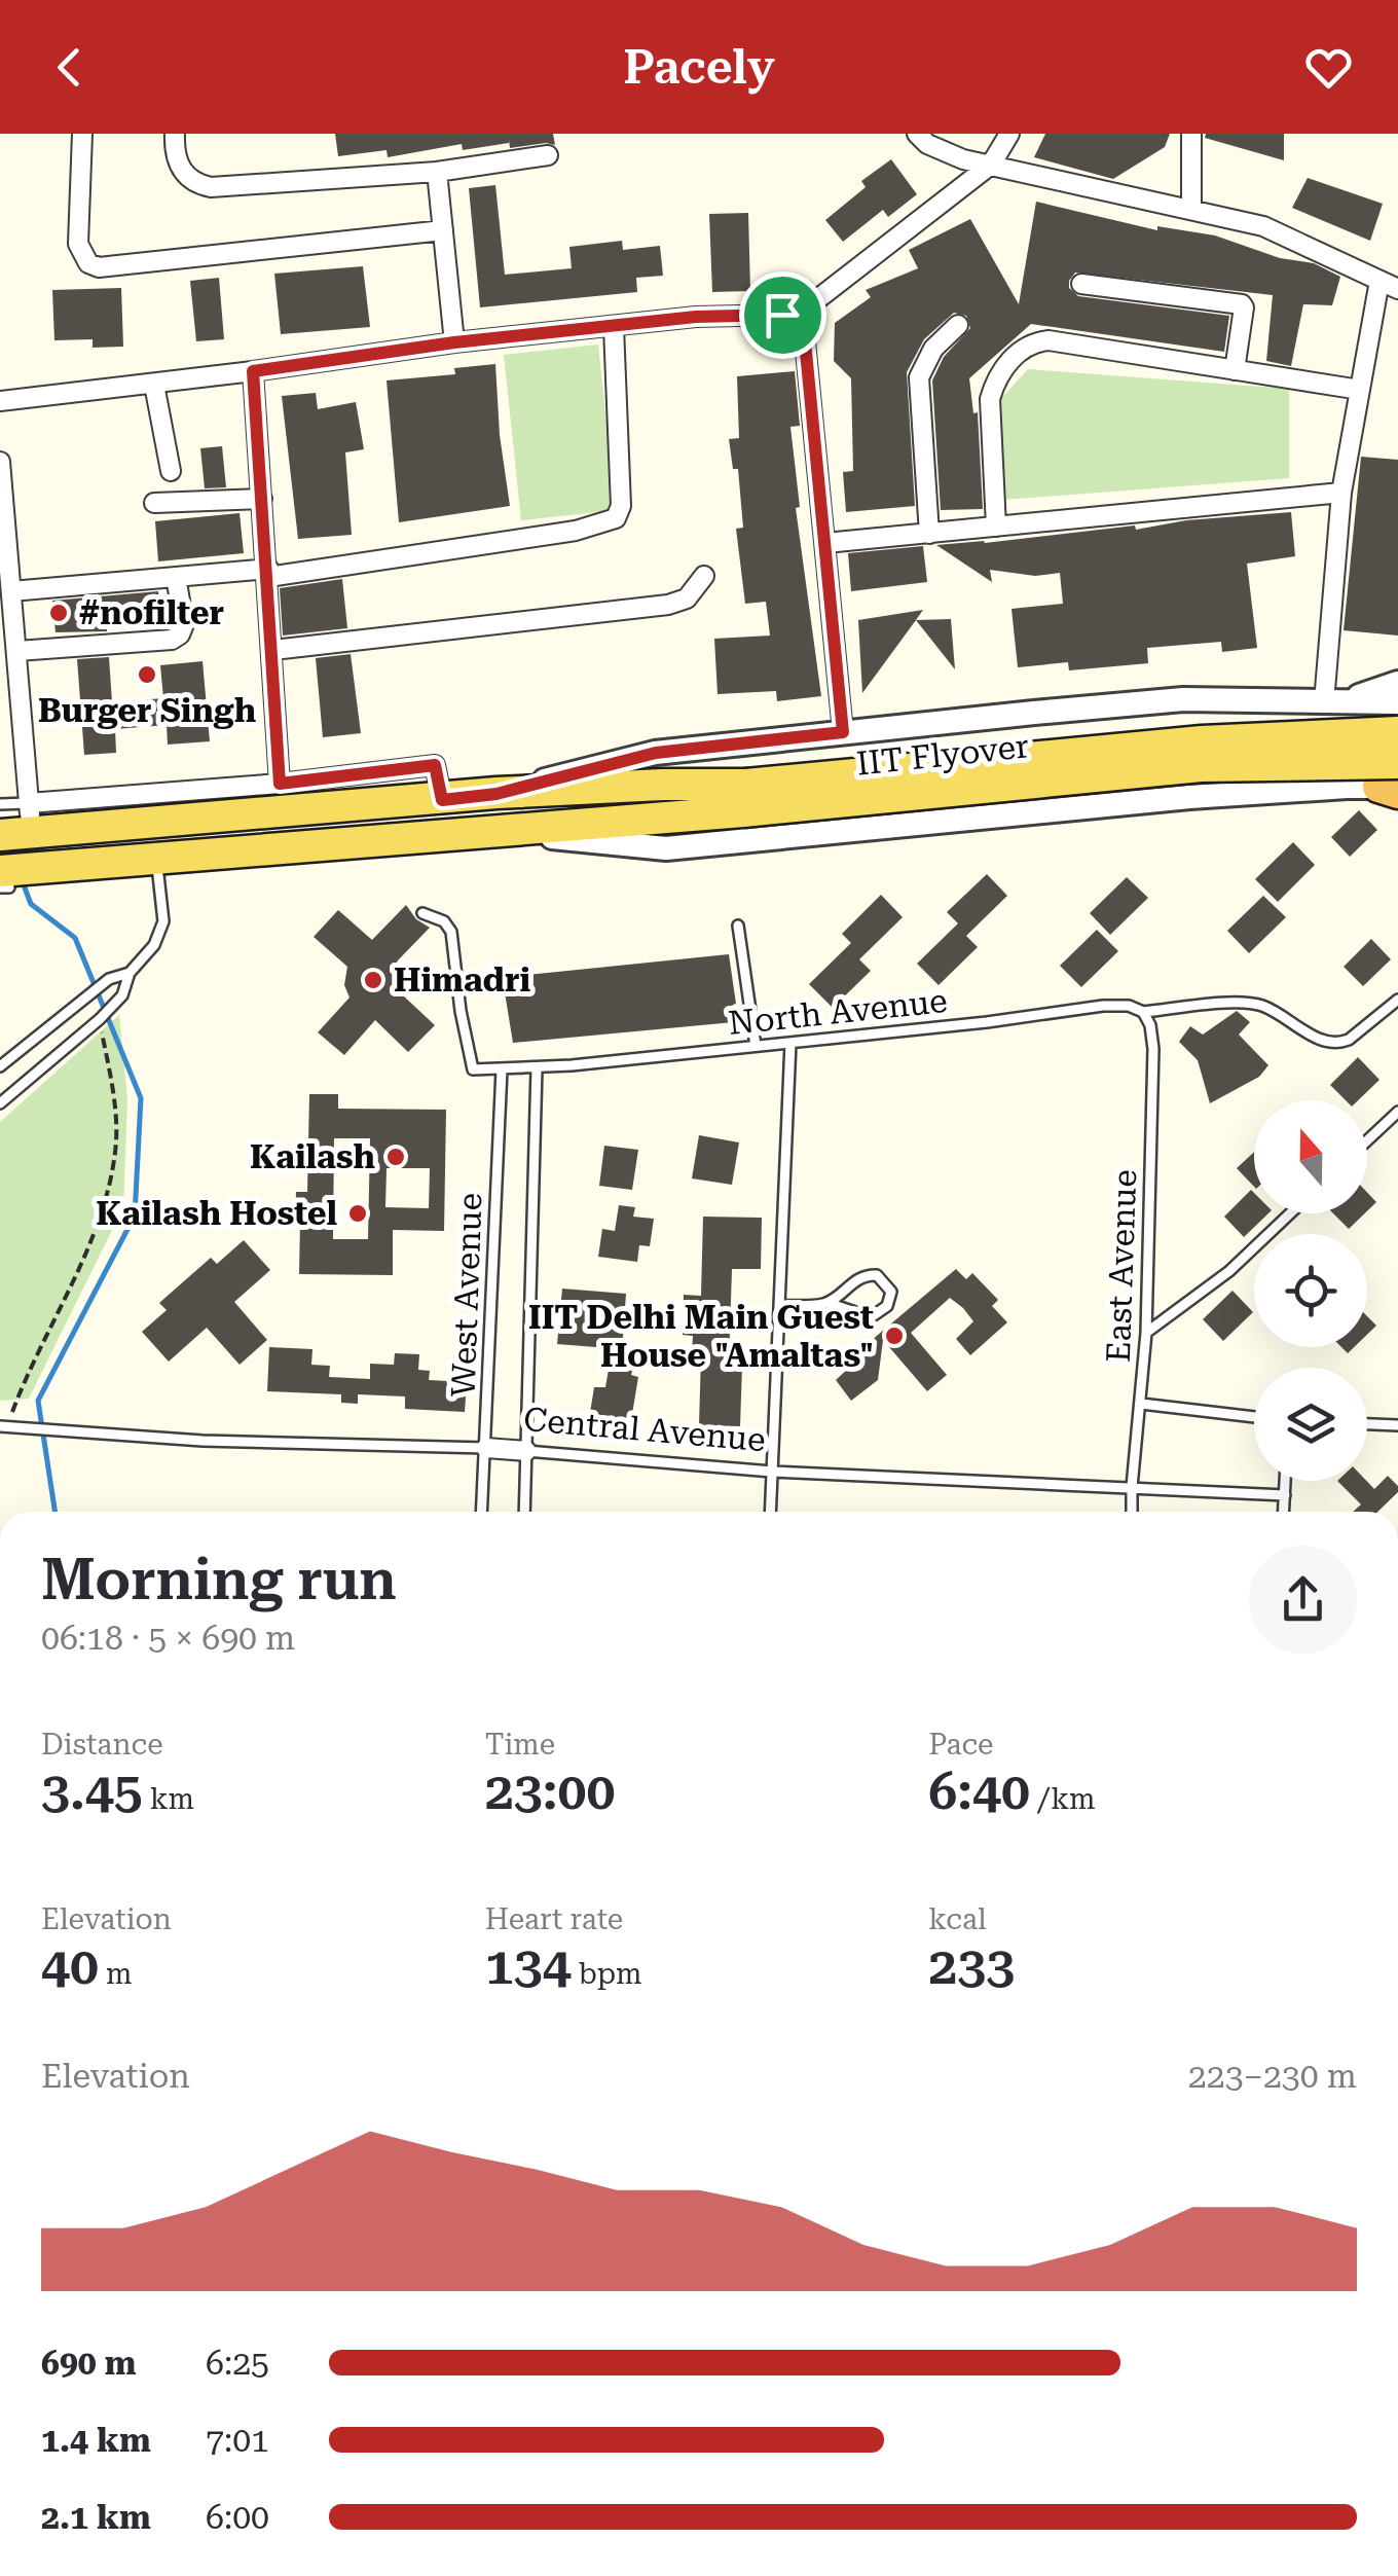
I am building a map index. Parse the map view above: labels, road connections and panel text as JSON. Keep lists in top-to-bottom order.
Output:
{
  "streets": {
    "main road": ["IIT Flyover"],
    "street": ["Central Avenue"],
    "lane": ["North Avenue", "East Avenue", "West Avenue"]
  },
  "crossings": [
    ["North Avenue", "East Avenue"],
    ["North Avenue", "West Avenue"],
    ["East Avenue", "Central Avenue"],
    ["West Avenue", "Central Avenue"]
  ],
  "places": [
    "#nofilter",
    "Burger Singh",
    "Himadri",
    "Kailash",
    "Kailash Hostel",
    "IIT Delhi Main Guest House \"Amaltas\""
  ],
  "north": "top",
  "page": {
    "header": "Pacely",
    "heading": ["Morning run", "06:18 · 5 × 690 m"],
    "stats": [
      ["Distance", "3.45 km"],
      ["Time", "23:00"],
      ["Pace", "6:40 /km"],
      ["Elevation", "40 m"],
      ["Heart rate", "134 bpm"],
      ["kcal", "233"]
    ],
    "chart": ["Elevation", "223–230 m"],
    "list": [
      {
        "name": "690 m",
        "note": "6:25"
      },
      {
        "name": "1.4 km",
        "note": "7:01"
      },
      {
        "name": "2.1 km",
        "note": "6:00"
      }
    ]
  }
}
